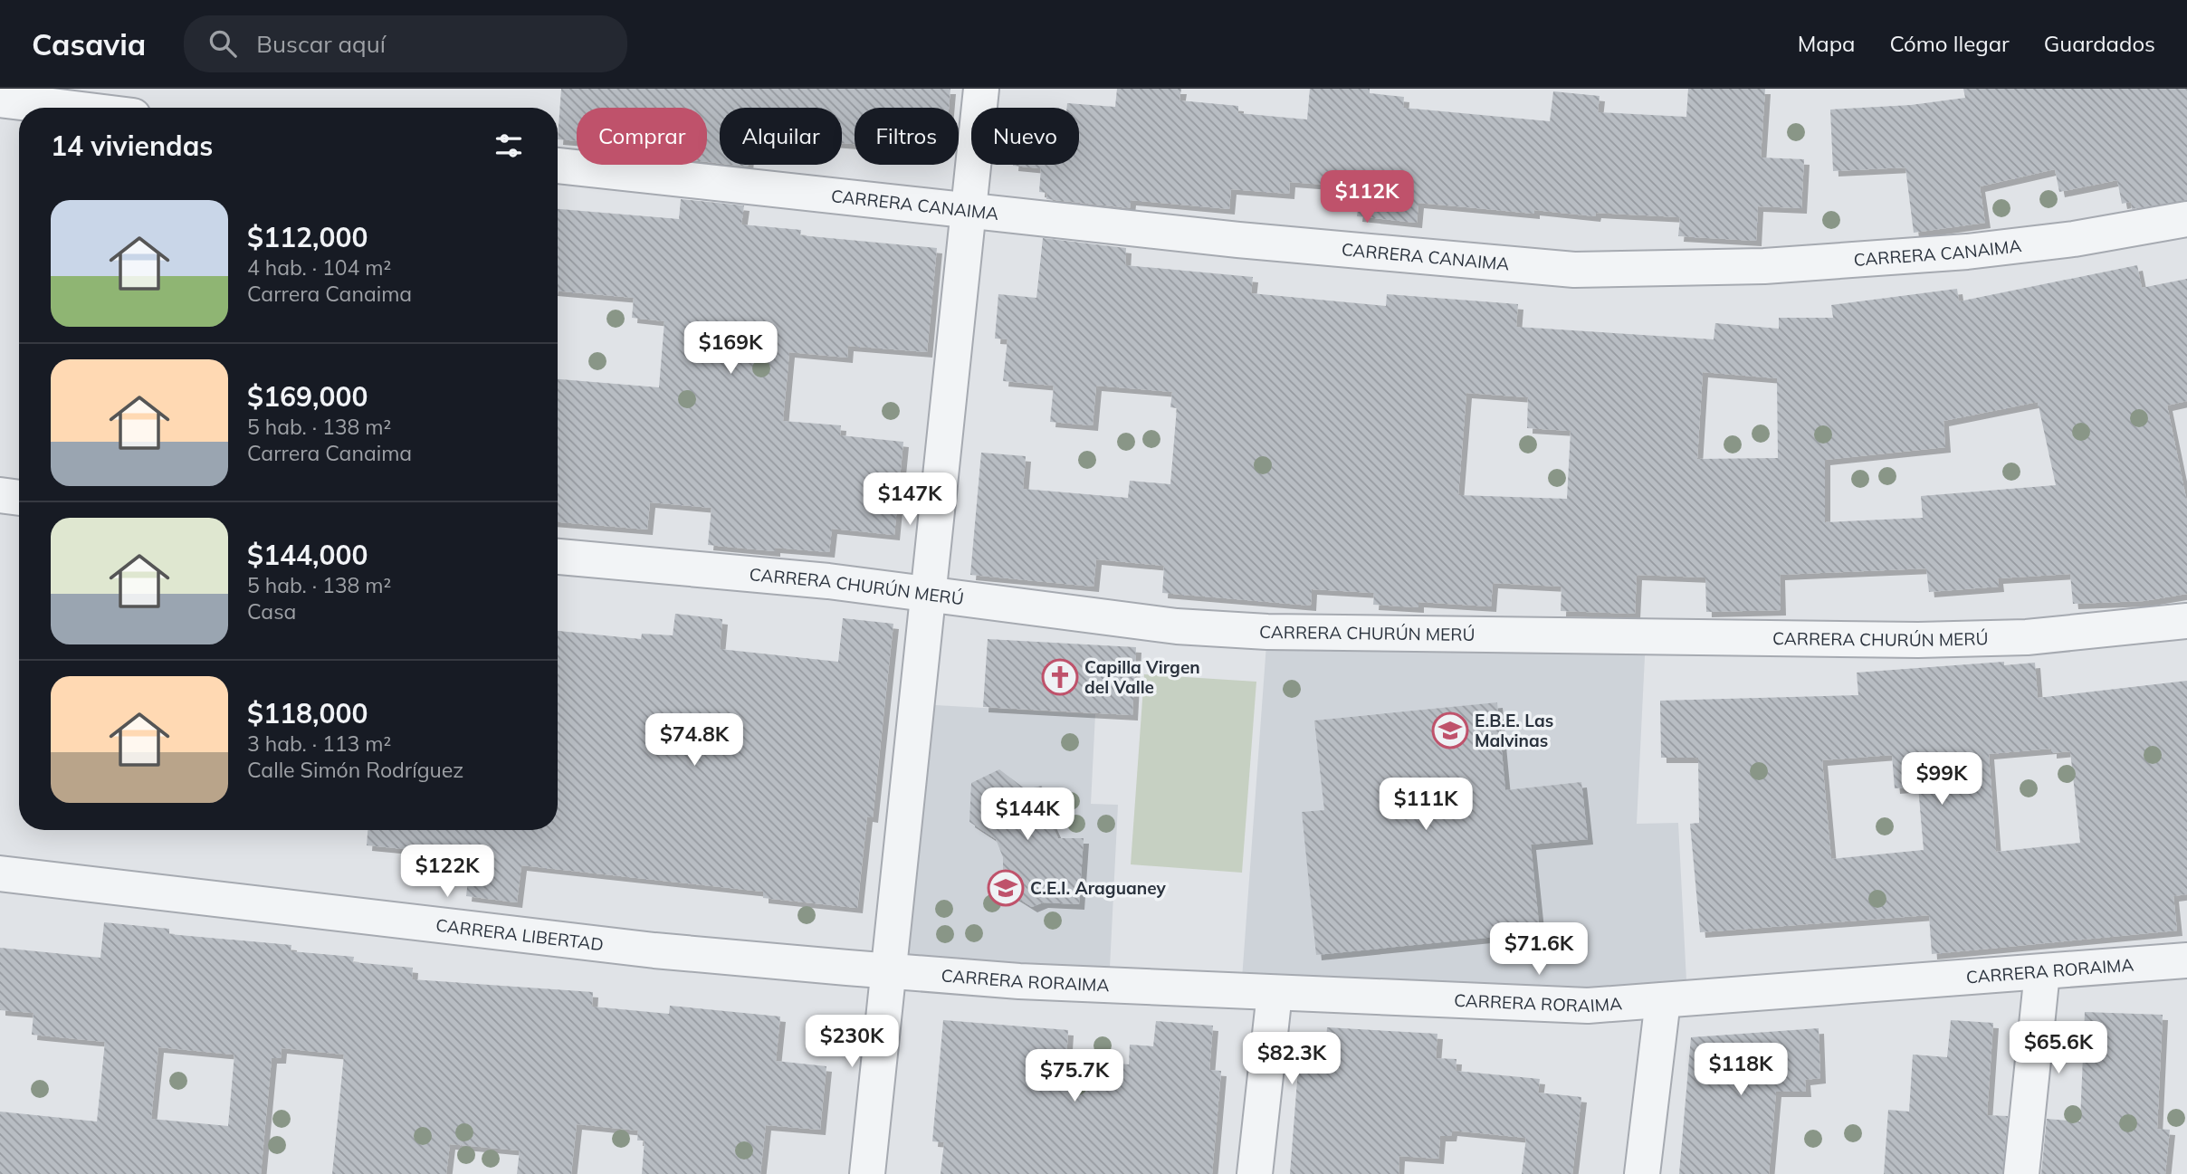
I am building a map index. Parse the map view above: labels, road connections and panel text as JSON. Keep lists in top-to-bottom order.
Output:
{
  "streets": {
    "street": [
      "CARRERA CANAIMA",
      "CARRERA CHURÚN MERÚ",
      "CARRERA LIBERTAD",
      "CARRERA RORAIMA"
    ]
  },
  "crossings": [
    ["CARRERA LIBERTAD", "CARRERA RORAIMA"]
  ],
  "places": {
    "church": ["Capilla Virgen del Valle"],
    "school or university": ["E.B.E. Las Malvinas", "C.E.I. Araguaney"]
  },
  "page": {
    "header": "Casavia",
    "search": "Buscar aquí",
    "nav": ["Mapa", "Cómo llegar", "Guardados"],
    "chip": [
      "Comprar",
      "Alquilar",
      "Filtros",
      "Nuevo"
    ],
    "heading": "14 viviendas",
    "price": [
      "$112K",
      "$169K",
      "$147K",
      "$74.8K",
      "$99K",
      "$111K",
      "$144K",
      "$122K",
      "$71.6K",
      "$230K",
      "$65.6K",
      "$82.3K",
      "$118K",
      "$75.7K"
    ],
    "list": [
      {
        "name": "$112,000",
        "note": "4 hab. · 104 m² · Carrera Canaima"
      },
      {
        "name": "$169,000",
        "note": "5 hab. · 138 m² · Carrera Canaima"
      },
      {
        "name": "$144,000",
        "note": "5 hab. · 138 m² · Casa"
      },
      {
        "name": "$118,000",
        "note": "3 hab. · 113 m² · Calle Simón Rodríguez"
      }
    ]
  }
}
